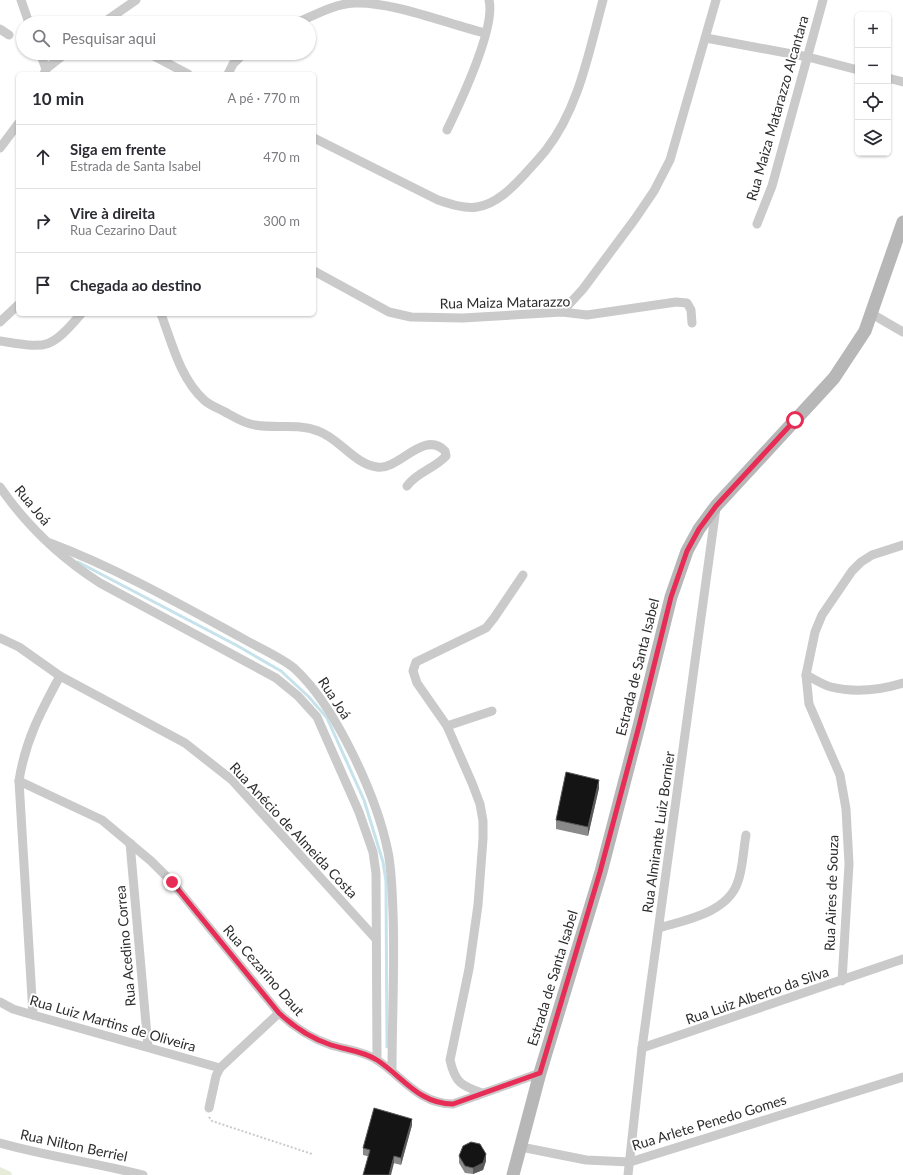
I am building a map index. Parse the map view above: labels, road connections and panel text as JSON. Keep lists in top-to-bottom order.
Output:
{
  "streets": {
    "main road": ["Estrada de Santa Isabel"],
    "street": [
      "Rua Maiza Matarazzo Alcantara",
      "Rua Maiza Matarazzo",
      "Rua Joá",
      "Rua Anécio de Almeida Costa",
      "Rua Almirante Luiz Bornier",
      "Rua Aires de Souza",
      "Rua Acedino Correa",
      "Rua Cezarino Daut",
      "Rua Luiz Alberto da Silva",
      "Rua Luiz Martins de Oliveira",
      "Rua Arlete Penedo Gomes",
      "Rua Nilton Berriel"
    ]
  },
  "crossings": [
    ["Rua Joá", "Rua Anécio de Almeida Costa"],
    ["Rua Joá", "Rua Cezarino Daut"],
    ["Estrada de Santa Isabel", "Rua Almirante Luiz Bornier"],
    ["Estrada de Santa Isabel", "Rua Cezarino Daut"],
    ["Estrada de Santa Isabel", "Rua Arlete Penedo Gomes"],
    ["Rua Almirante Luiz Bornier", "Rua Luiz Alberto da Silva"],
    ["Rua Almirante Luiz Bornier", "Rua Arlete Penedo Gomes"],
    ["Rua Aires de Souza", "Rua Luiz Alberto da Silva"],
    ["Rua Acedino Correa", "Rua Cezarino Daut"],
    ["Rua Acedino Correa", "Rua Luiz Martins de Oliveira"]
  ],
  "page": {
    "map_buttons": ["+", "−"],
    "search": "Pesquisar aqui",
    "heading": ["10 min", "A pé · 770 m"],
    "list": [
      ["Siga em frente", "Estrada de Santa Isabel", "470 m"],
      ["Vire à direita", "Rua Cezarino Daut", "300 m"],
      "Chegada ao destino"
    ]
  }
}
